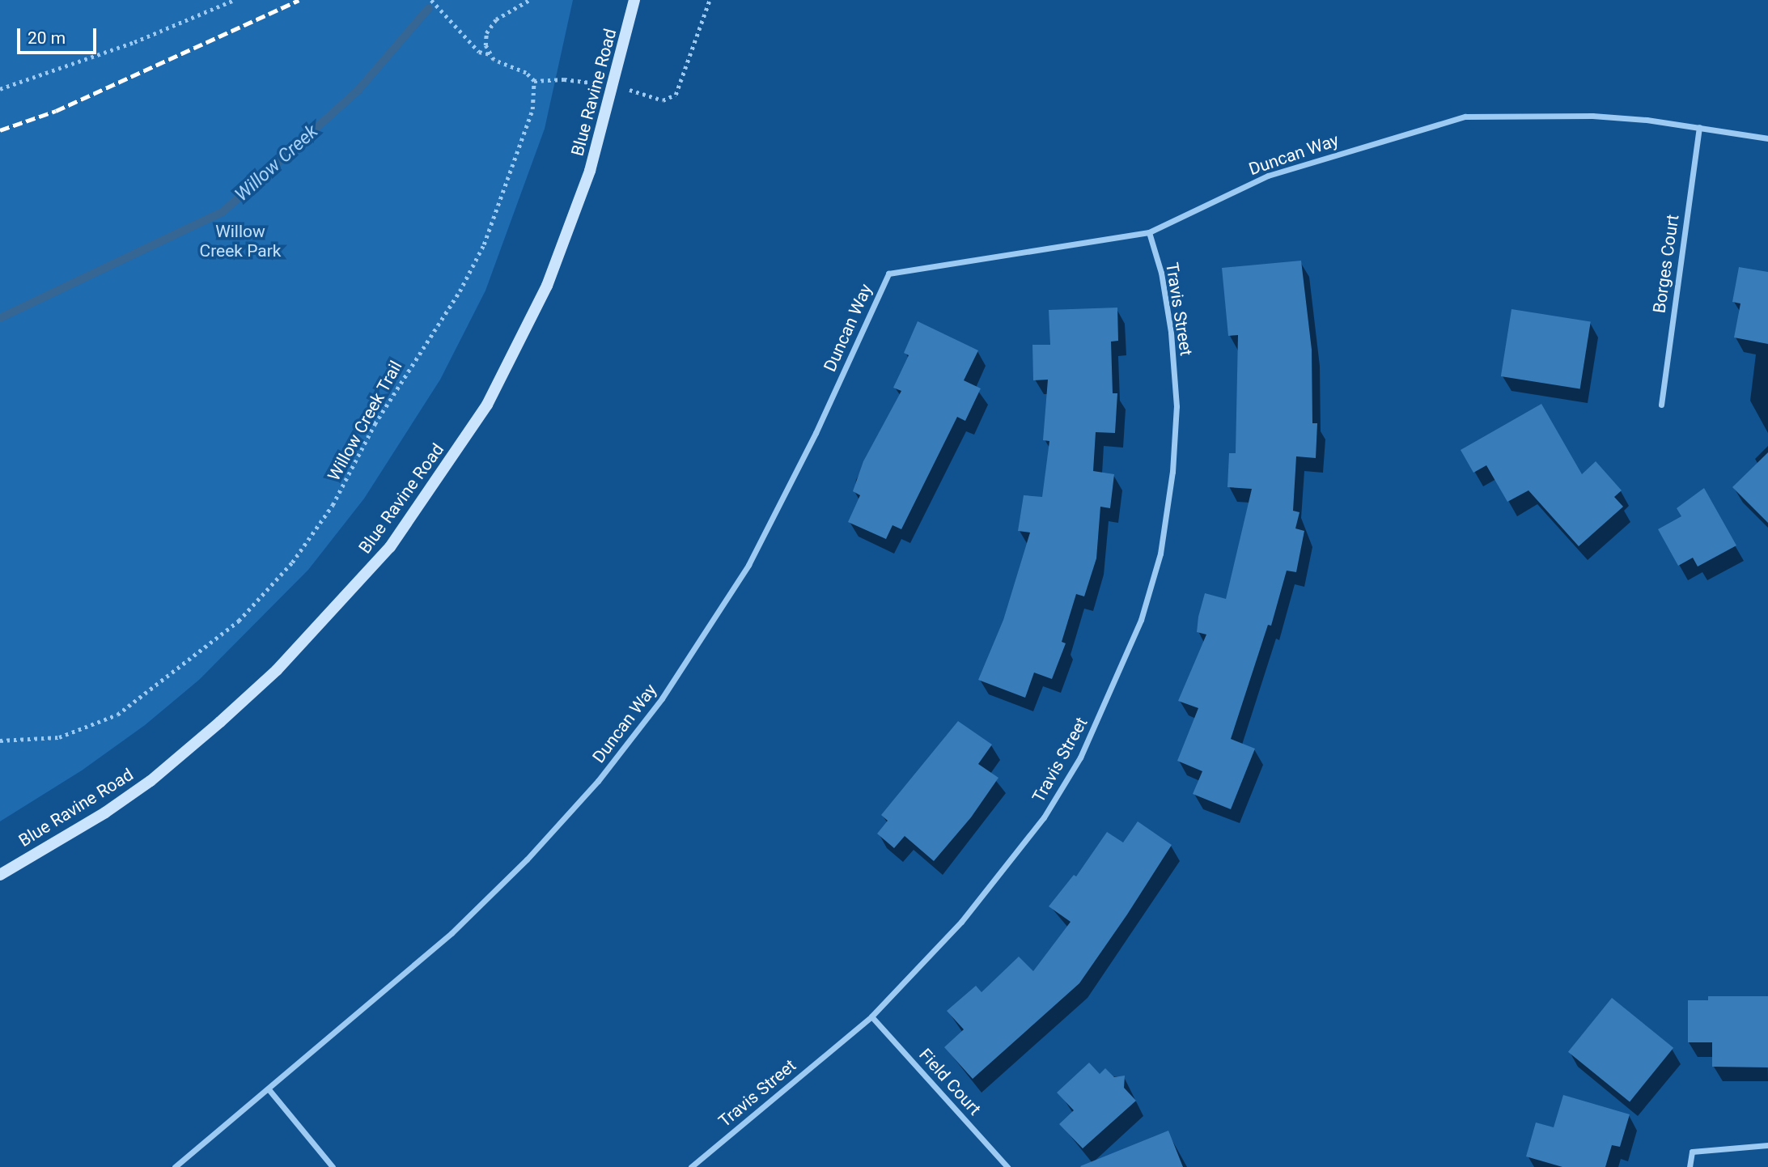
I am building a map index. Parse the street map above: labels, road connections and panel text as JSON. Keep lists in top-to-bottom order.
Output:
{
  "streets": {
    "main road": ["Blue Ravine Road"],
    "street": [
      "Duncan Way",
      "Borges Court",
      "Travis Street",
      "Field Court"
    ],
    "path": ["Willow Creek Trail"]
  },
  "crossings": [
    ["Duncan Way", "Borges Court"],
    ["Duncan Way", "Travis Street"],
    ["Travis Street", "Field Court"]
  ],
  "water": ["Willow Creek"],
  "parks": ["Willow Creek Park"],
  "scale_bar": "20 m"
}
